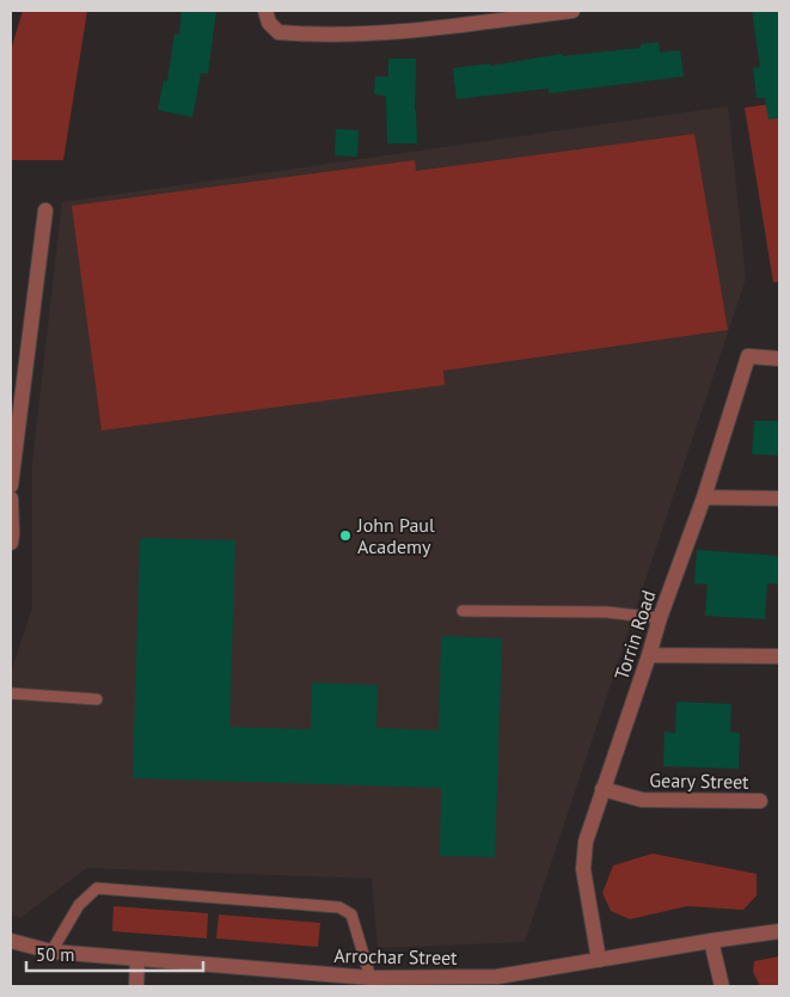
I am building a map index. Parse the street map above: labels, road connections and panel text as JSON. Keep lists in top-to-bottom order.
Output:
{
  "streets": {
    "street": ["Torrin Road", "Geary Street", "Arrochar Street"]
  },
  "crossings": [
    ["Torrin Road", "Geary Street"],
    ["Torrin Road", "Arrochar Street"]
  ],
  "places": ["John Paul Academy"],
  "scale_bar": "50 m"
}
